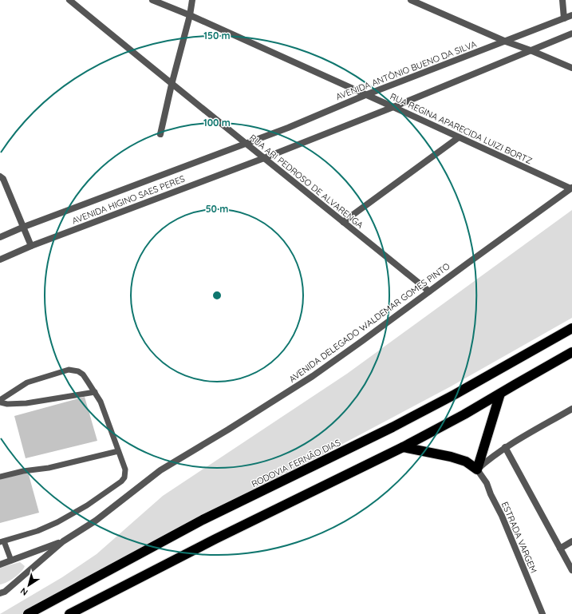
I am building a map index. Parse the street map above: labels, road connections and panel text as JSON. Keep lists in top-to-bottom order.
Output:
{
  "streets": {
    "highway": ["RODOVIA FERNÃO DIAS"],
    "street": [
      "AVENIDA ANTÔNIO BUENO DA SILVA",
      "RUA REGINA APARECIDA LUIZI BORTZ",
      "RUA ARI PEDROSO DE ALVARENGA",
      "AVENIDA HIGINO SAES PERES",
      "AVENIDA DELEGADO WALDEMAR GOMES PINTO",
      "ESTRADA VARGEM"
    ]
  },
  "crossings": [
    ["AVENIDA ANTÔNIO BUENO DA SILVA", "RUA REGINA APARECIDA LUIZI BORTZ"],
    ["AVENIDA ANTÔNIO BUENO DA SILVA", "RUA ARI PEDROSO DE ALVARENGA"],
    ["AVENIDA ANTÔNIO BUENO DA SILVA", "AVENIDA HIGINO SAES PERES"],
    ["RUA REGINA APARECIDA LUIZI BORTZ", "AVENIDA DELEGADO WALDEMAR GOMES PINTO"],
    ["RUA ARI PEDROSO DE ALVARENGA", "AVENIDA HIGINO SAES PERES"],
    ["RUA ARI PEDROSO DE ALVARENGA", "AVENIDA DELEGADO WALDEMAR GOMES PINTO"]
  ],
  "north": "bottom left",
  "rings": ["150 m", "100 m", "50 m"]
}
